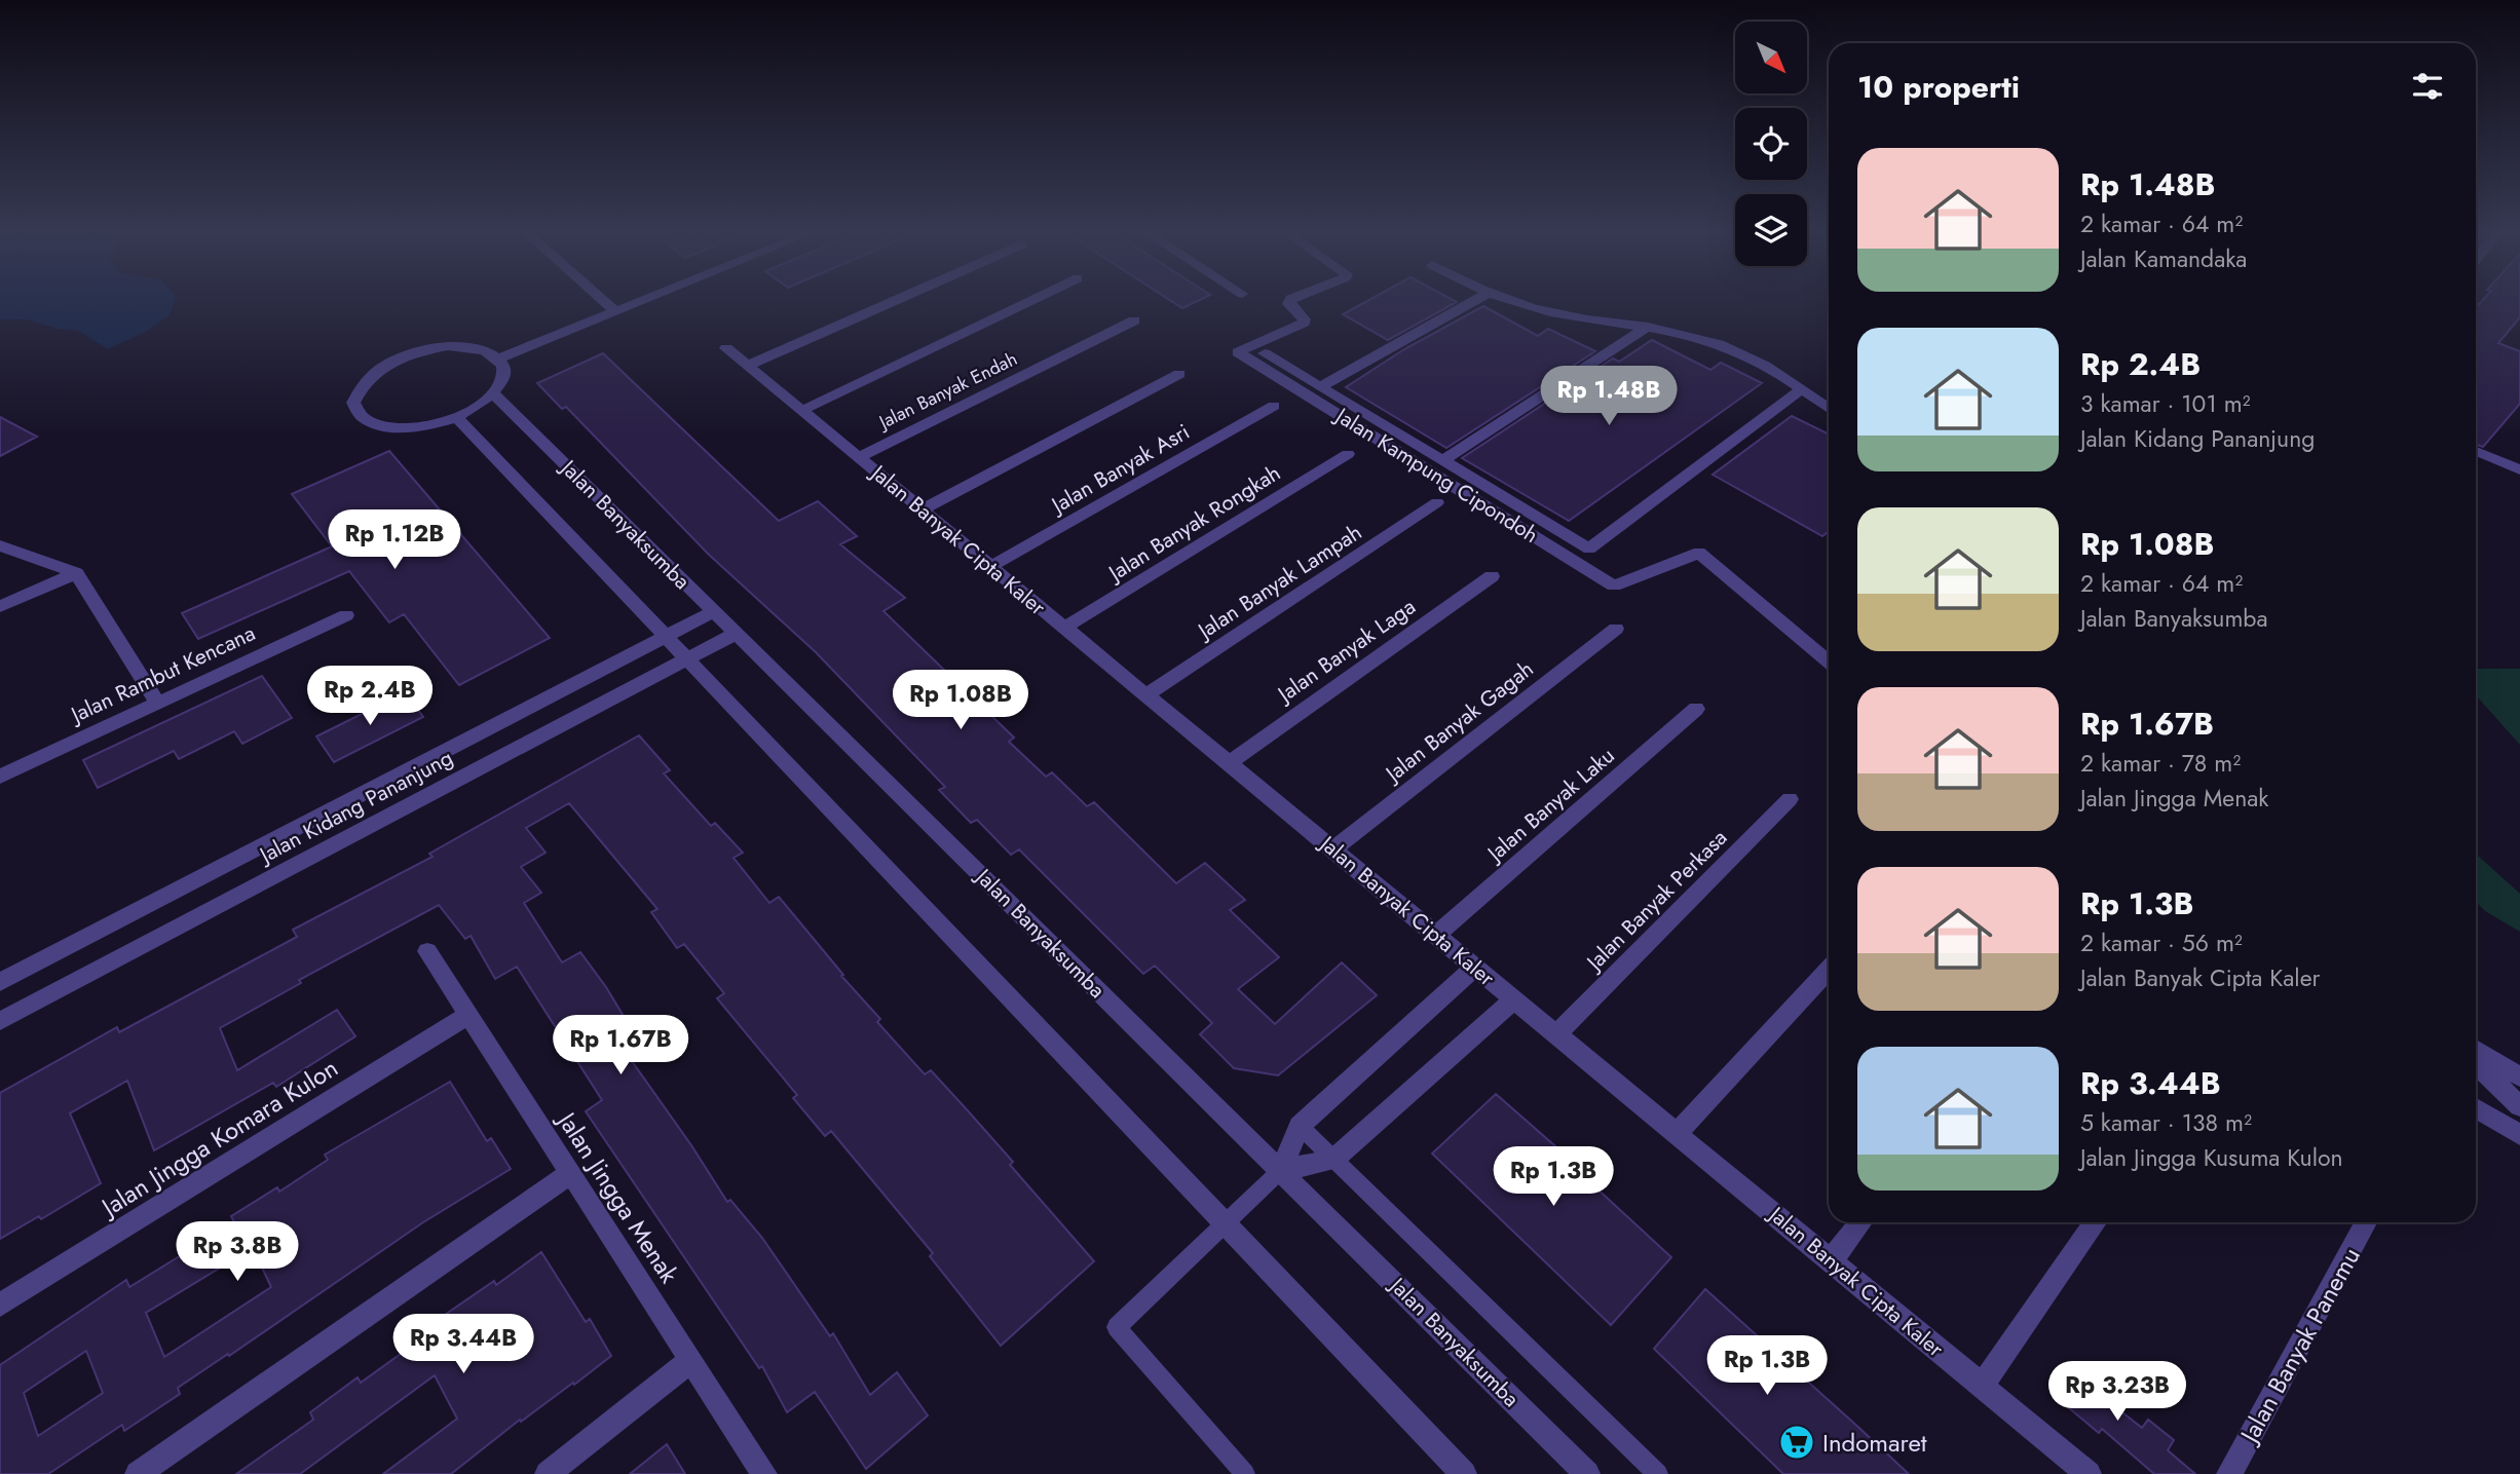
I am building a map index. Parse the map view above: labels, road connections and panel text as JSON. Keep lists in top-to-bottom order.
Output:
{
  "streets": {
    "street": [
      "Jalan Banyak Endah",
      "Jalan Banyak Asri",
      "Jalan Kampung Cipondoh",
      "Jalan Banyak Rongkah",
      "Jalan Banyaksumba",
      "Jalan Banyak Cipta Kaler",
      "Jalan Banyak Lampah",
      "Jalan Banyak Laga",
      "Jalan Rambut Kencana",
      "Jalan Banyak Gagah",
      "Jalan Banyak Laku",
      "Jalan Kidang Pananjung",
      "Jalan Banyak Perkasa",
      "Jalan Jingga Komara Kulon",
      "Jalan Jingga Menak",
      "Jalan Banyak Panemu"
    ]
  },
  "crossings": [
    ["Jalan Banyak Endah", "Jalan Banyak Cipta Kaler"],
    ["Jalan Banyak Asri", "Jalan Banyak Cipta Kaler"],
    ["Jalan Banyak Rongkah", "Jalan Banyak Cipta Kaler"],
    ["Jalan Banyaksumba", "Jalan Kidang Pananjung"],
    ["Jalan Banyak Cipta Kaler", "Jalan Banyak Lampah"],
    ["Jalan Banyak Cipta Kaler", "Jalan Banyak Laga"],
    ["Jalan Banyak Cipta Kaler", "Jalan Banyak Gagah"],
    ["Jalan Banyak Cipta Kaler", "Jalan Banyak Laku"],
    ["Jalan Banyak Cipta Kaler", "Jalan Banyak Perkasa"],
    ["Jalan Jingga Komara Kulon", "Jalan Jingga Menak"]
  ],
  "places": {
    "supermarket": ["Indomaret"]
  },
  "north": "bottom right",
  "page": {
    "heading": "10 properti",
    "list": [
      {
        "name": "Rp 1.48B",
        "note": "2 kamar · 64 m² · Jalan Kamandaka"
      },
      {
        "name": "Rp 2.4B",
        "note": "3 kamar · 101 m² · Jalan Kidang Pananjung"
      },
      {
        "name": "Rp 1.08B",
        "note": "2 kamar · 64 m² · Jalan Banyaksumba"
      },
      {
        "name": "Rp 1.67B",
        "note": "2 kamar · 78 m² · Jalan Jingga Menak"
      },
      {
        "name": "Rp 1.3B",
        "note": "2 kamar · 56 m² · Jalan Banyak Cipta Kaler"
      },
      {
        "name": "Rp 3.44B",
        "note": "5 kamar · 138 m² · Jalan Jingga Kusuma Kulon"
      }
    ],
    "price": [
      "Rp 1.48B",
      "Rp 1.12B",
      "Rp 2.4B",
      "Rp 1.08B",
      "Rp 1.67B",
      "Rp 1.3B",
      "Rp 3.8B",
      "Rp 3.44B",
      "Rp 1.3B",
      "Rp 3.23B"
    ]
  }
}
